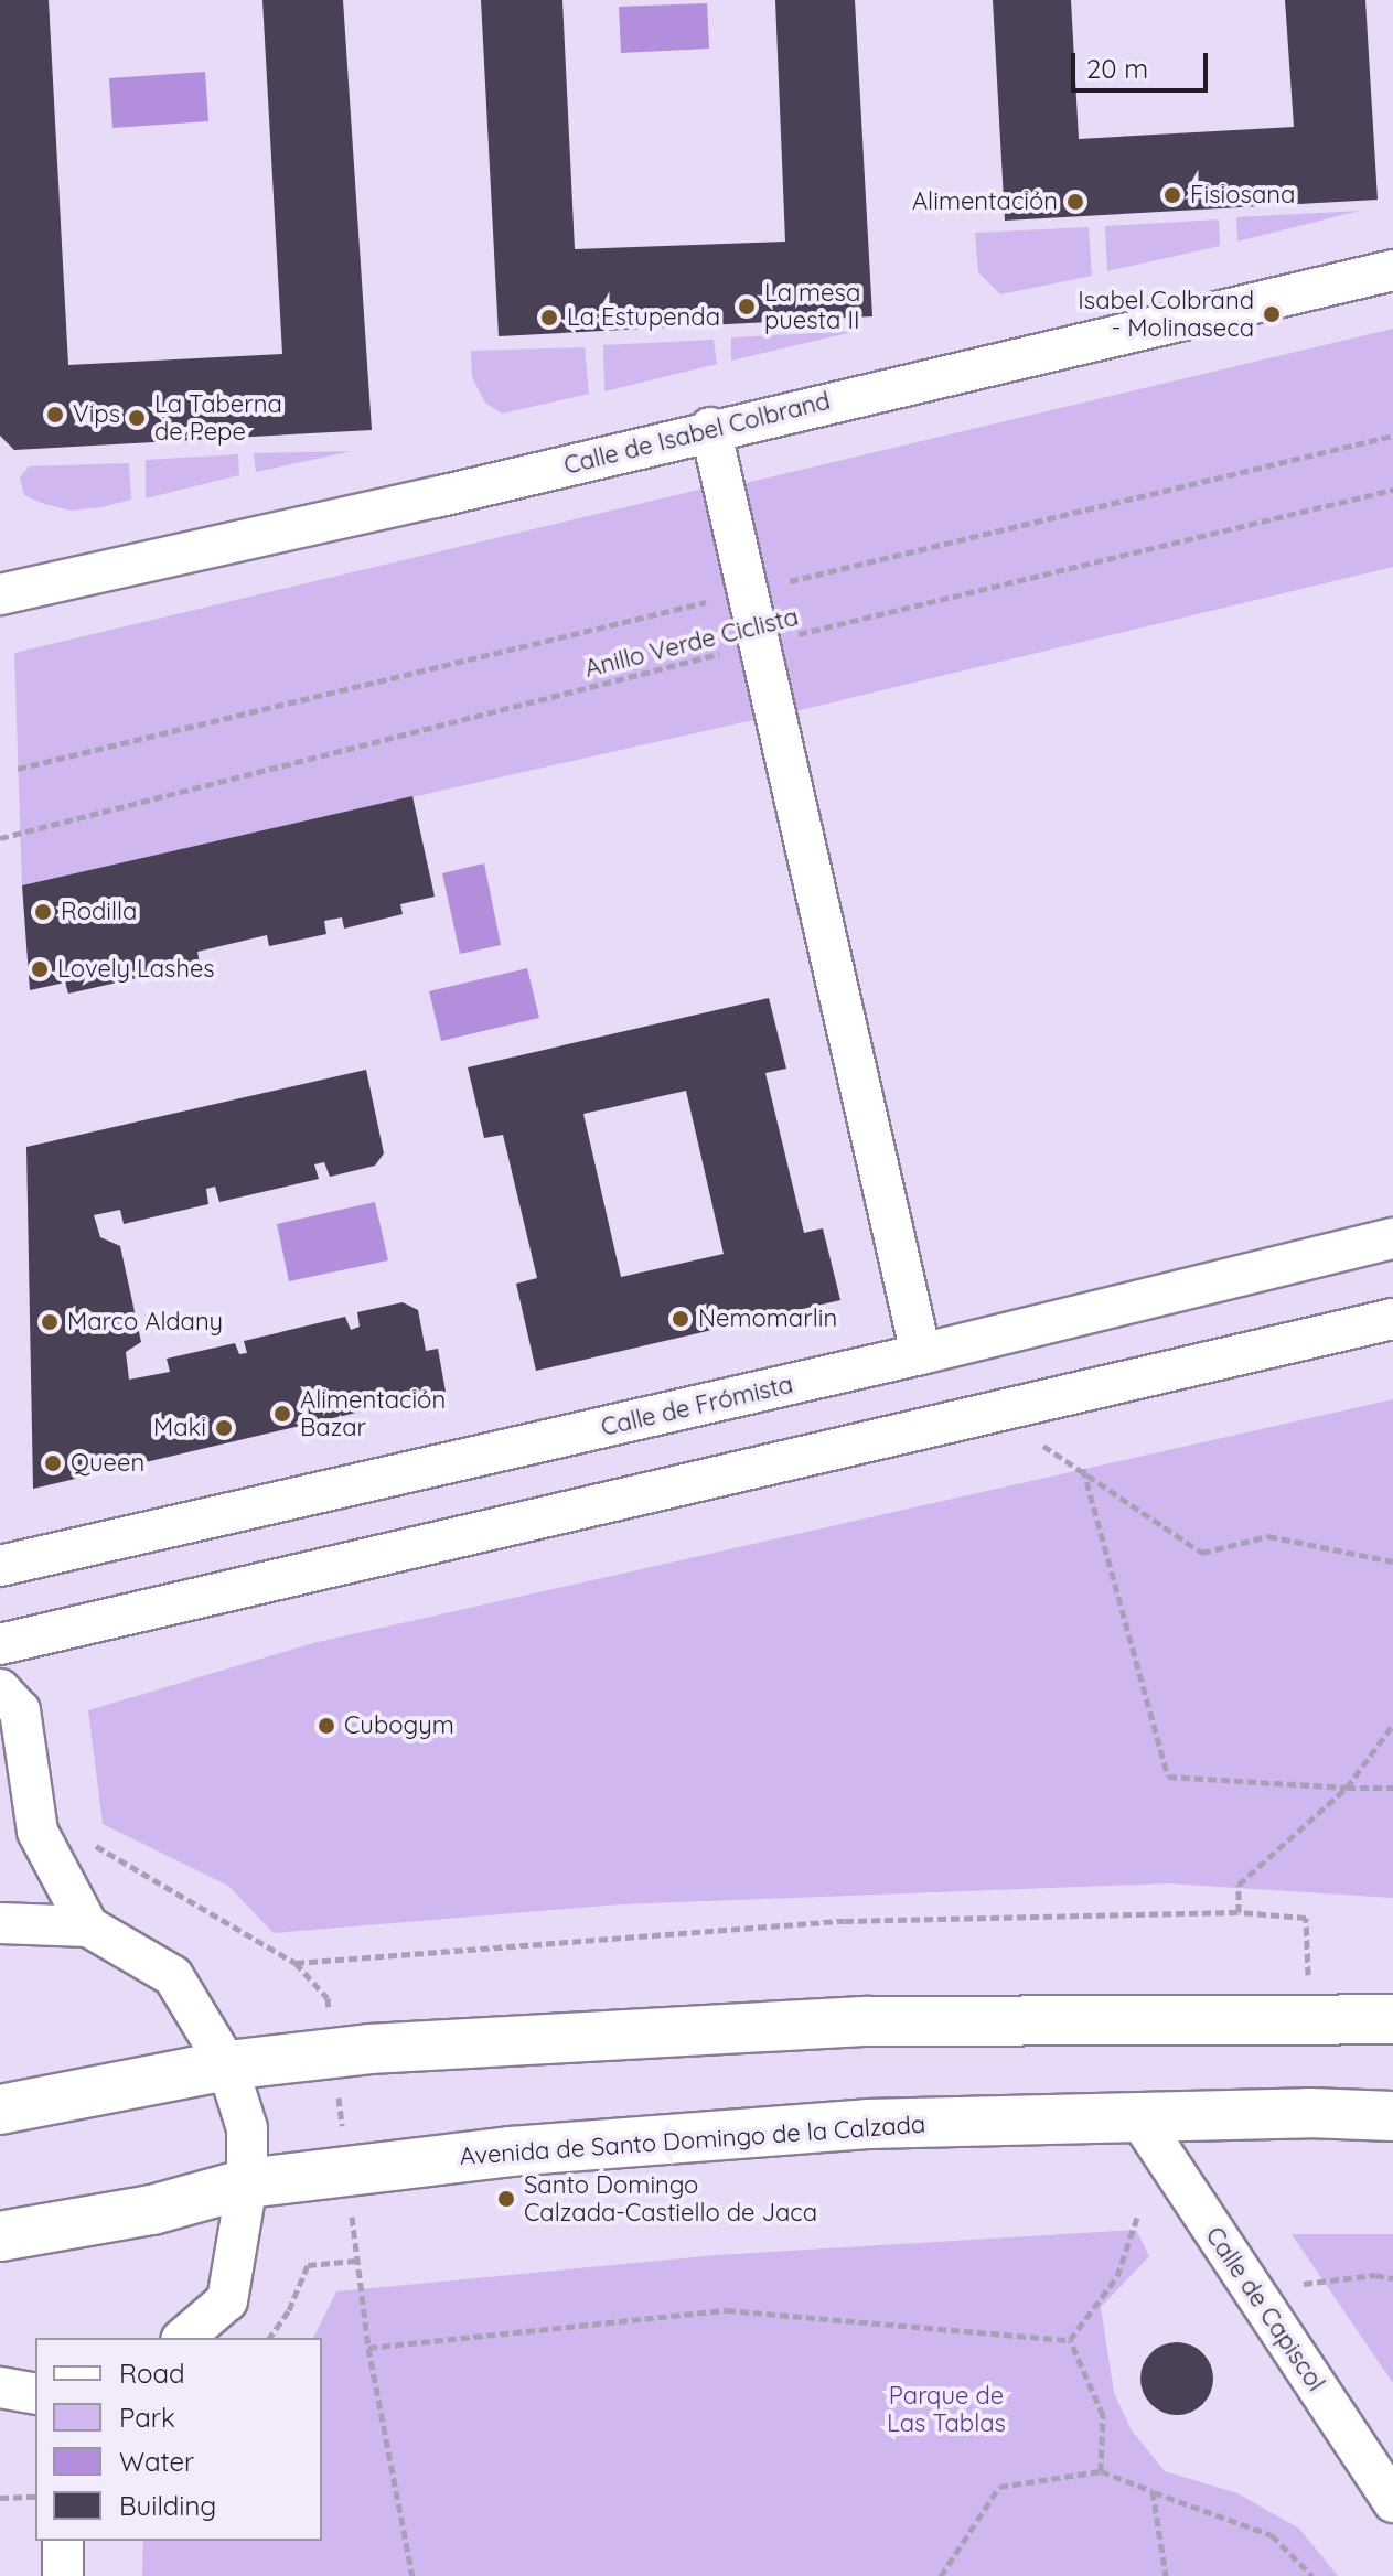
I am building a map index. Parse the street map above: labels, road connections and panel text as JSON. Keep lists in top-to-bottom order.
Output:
{
  "streets": {
    "street": [
      "Calle de Isabel Colbrand",
      "Calle de Frómista",
      "Avenida de Santo Domingo de la Calzada",
      "Calle de Capiscol"
    ],
    "path": ["Anillo Verde Ciclista"]
  },
  "crossings": [
    ["Avenida de Santo Domingo de la Calzada", "Calle de Capiscol"]
  ],
  "parks": ["Parque de Las Tablas"],
  "places": [
    "Fisiosana",
    "Alimentación",
    "La mesa puesta II",
    "Isabel Colbrand - Molinaseca",
    "La Estupenda",
    "Vips",
    "La Taberna de Pepe",
    "Rodilla",
    "Lovely Lashes",
    "Nemomarlin",
    "Marco Aldany",
    "Alimentación Bazar",
    "Maki",
    "Queen",
    "Cubogym",
    "Santo Domingo Calzada-Castiello de Jaca"
  ],
  "legend": [
    "Road",
    "Park",
    "Water",
    "Building"
  ],
  "scale_bar": "20 m"
}
